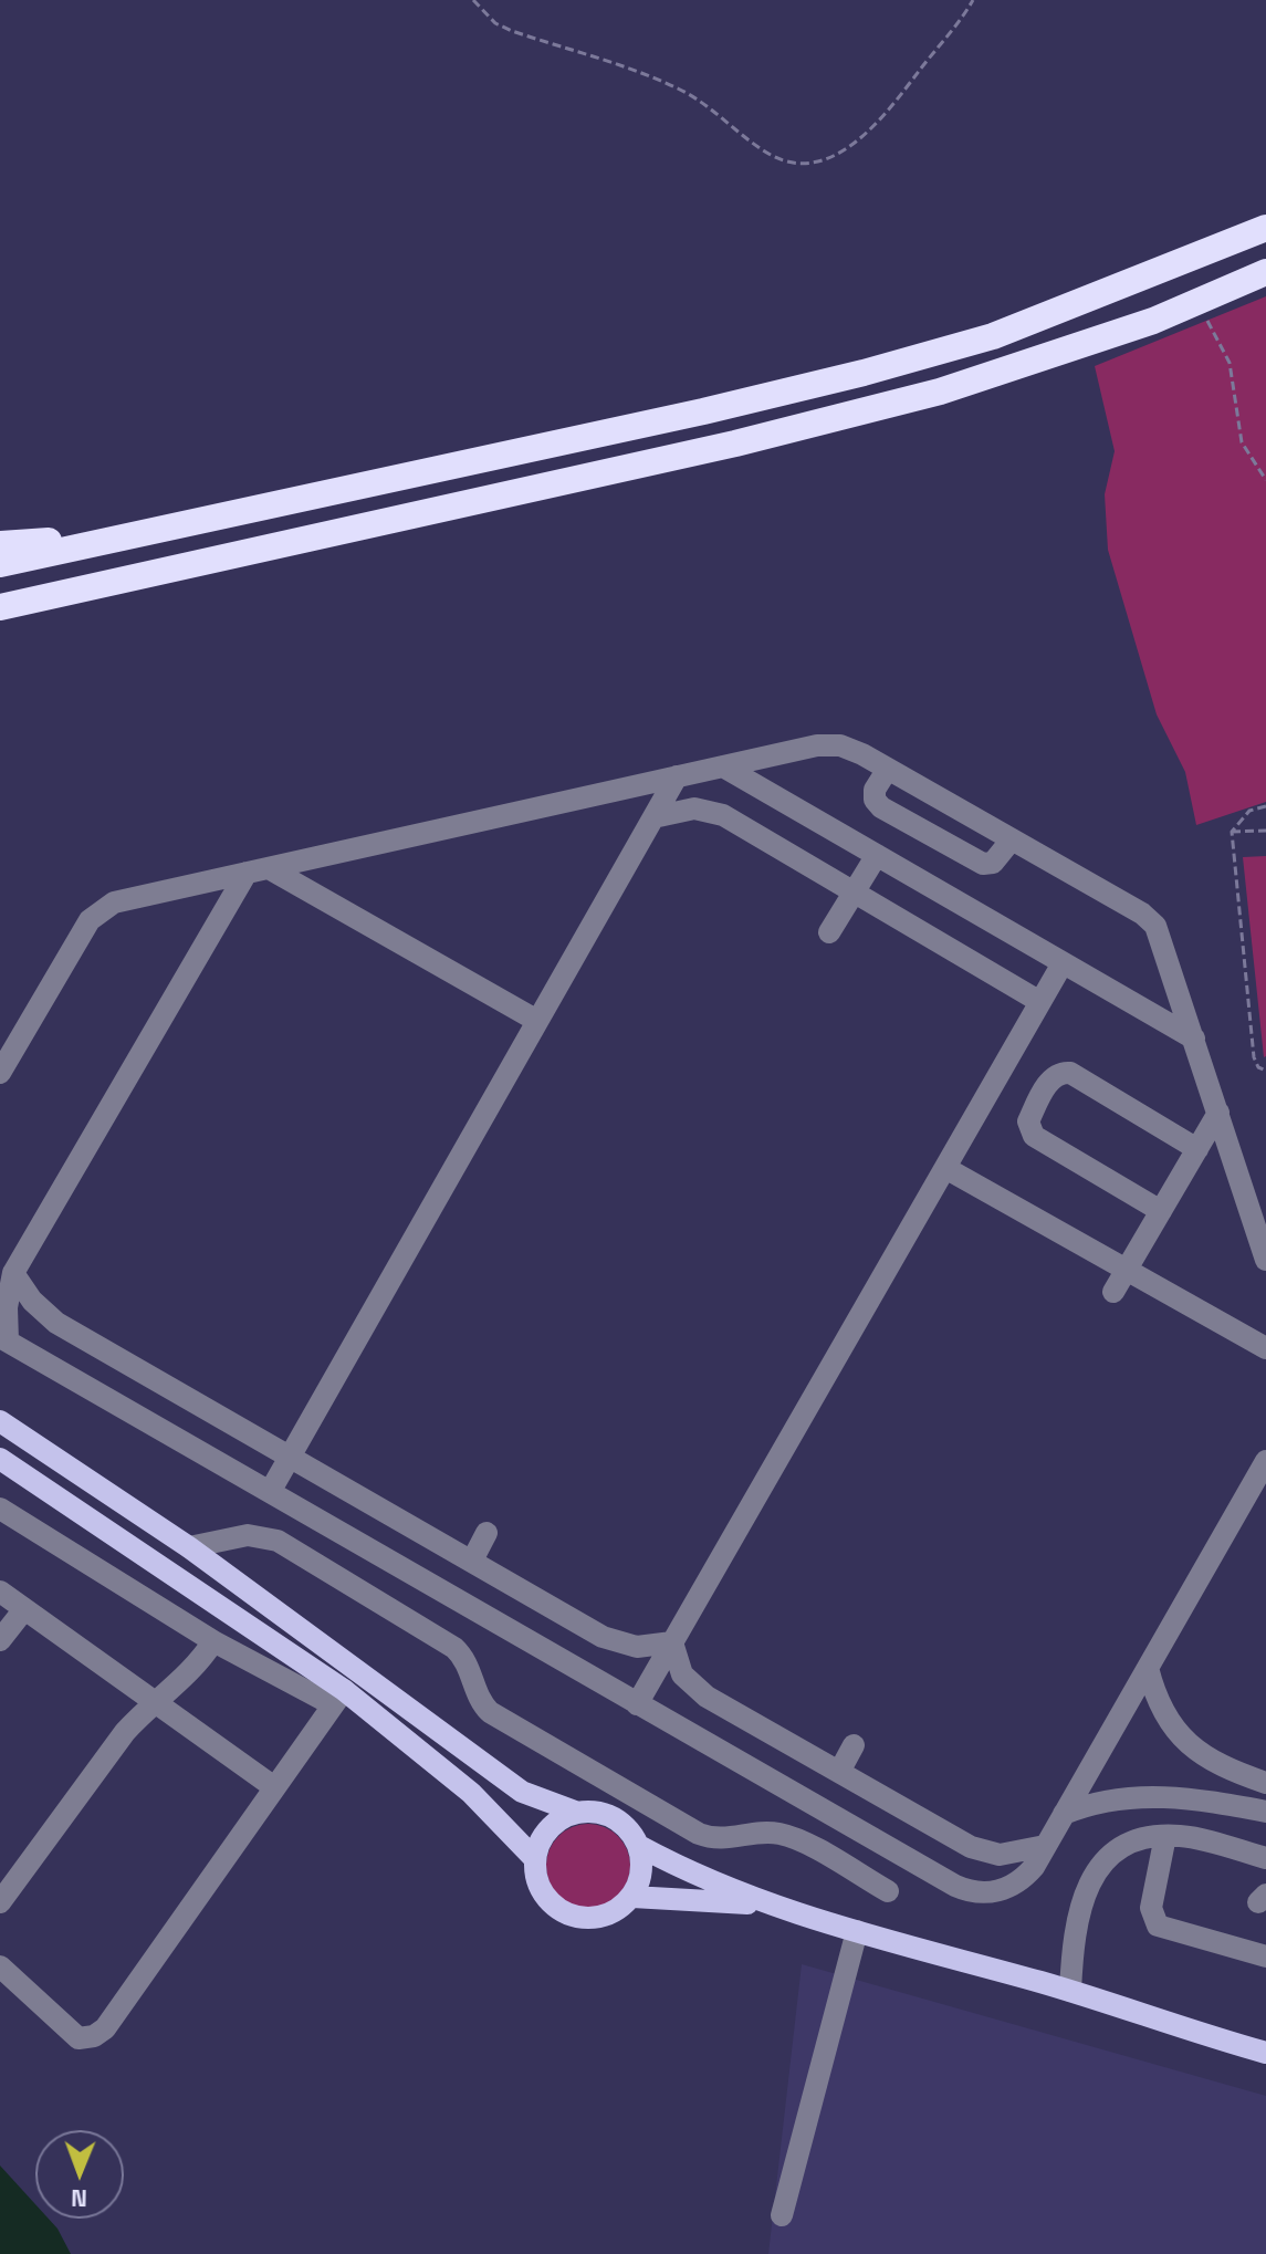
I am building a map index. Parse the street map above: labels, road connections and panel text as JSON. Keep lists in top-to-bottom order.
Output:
{
  "north": "bottom"
}
